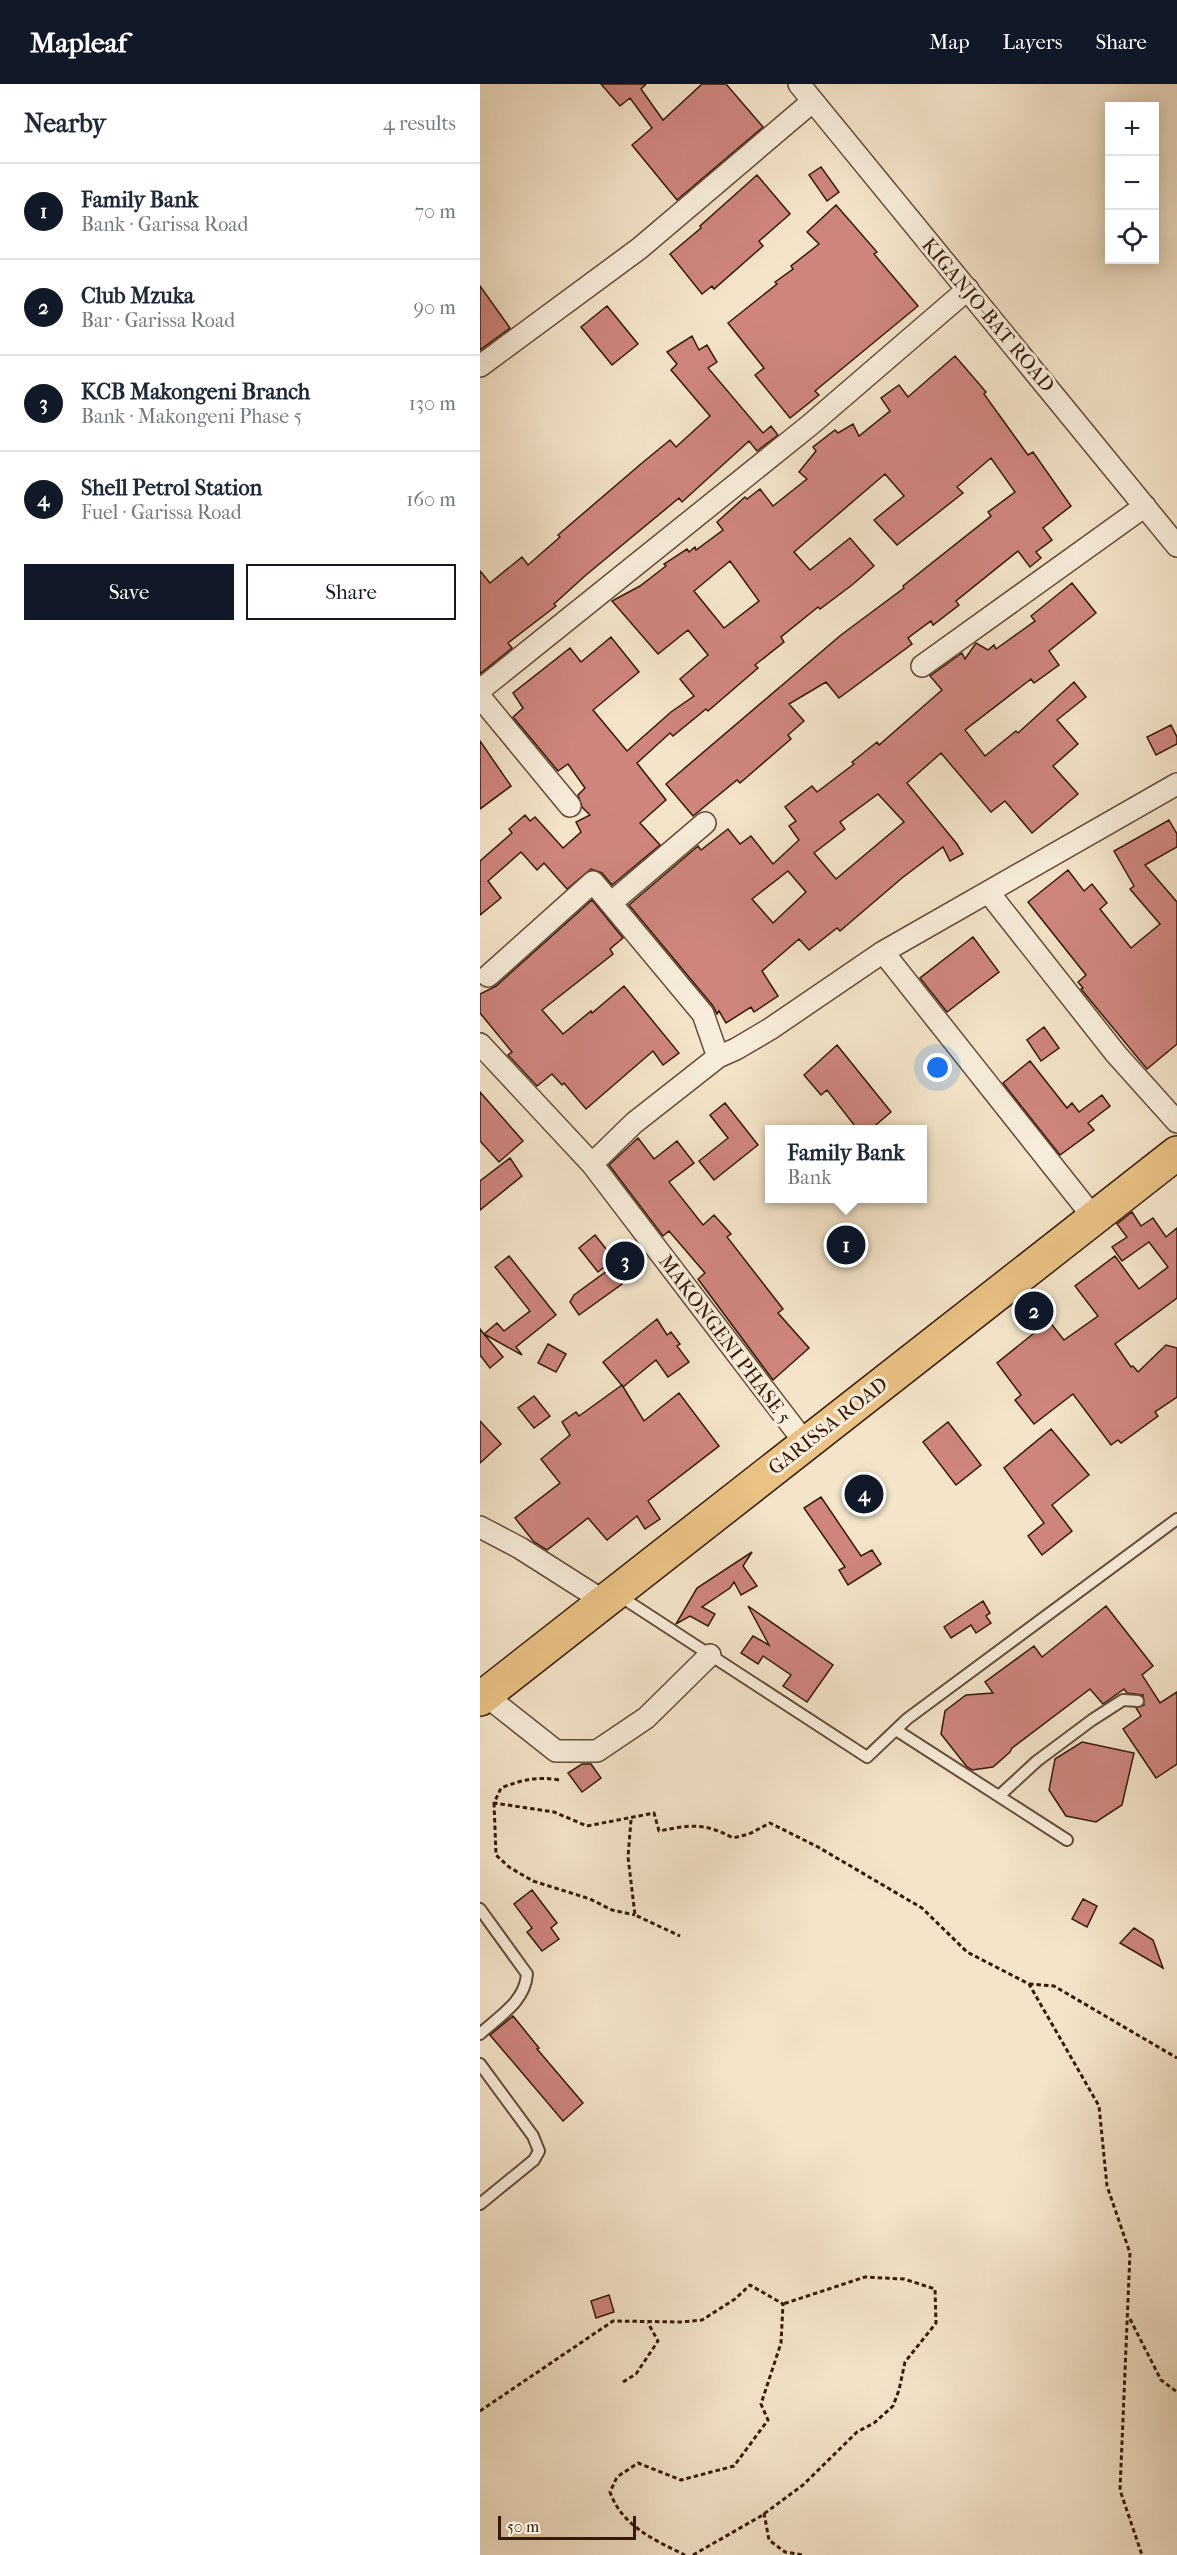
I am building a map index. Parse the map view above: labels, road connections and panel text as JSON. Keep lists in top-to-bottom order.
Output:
{
  "streets": {
    "highway": ["GARISSA ROAD"],
    "street": ["KIGANJO-BAT ROAD", "MAKONGENI PHASE 5"]
  },
  "crossings": [
    ["MAKONGENI PHASE 5", "GARISSA ROAD"]
  ],
  "scale_bar": "50 m",
  "page": {
    "header": "Mapleaf",
    "nav": ["Map", "Layers", "Share"],
    "heading": ["Nearby", "4 results"],
    "map_buttons": ["+", "−"],
    "list": [
      {
        "mark": "1",
        "name": "Family Bank",
        "note": "Bank · Garissa Road",
        "value": "70 m"
      },
      {
        "mark": "2",
        "name": "Club Mzuka",
        "note": "Bar · Garissa Road",
        "value": "90 m"
      },
      {
        "mark": "3",
        "name": "KCB Makongeni Branch",
        "note": "Bank · Makongeni Phase 5",
        "value": "130 m"
      },
      {
        "mark": "4",
        "name": "Shell Petrol Station",
        "note": "Fuel · Garissa Road",
        "value": "160 m"
      }
    ],
    "buttons": ["Save", "Share"],
    "popup": ["Family Bank", "Bank"],
    "pins": [
      "1",
      "3",
      "2",
      "4"
    ],
    "scale": "50 m"
  }
}
